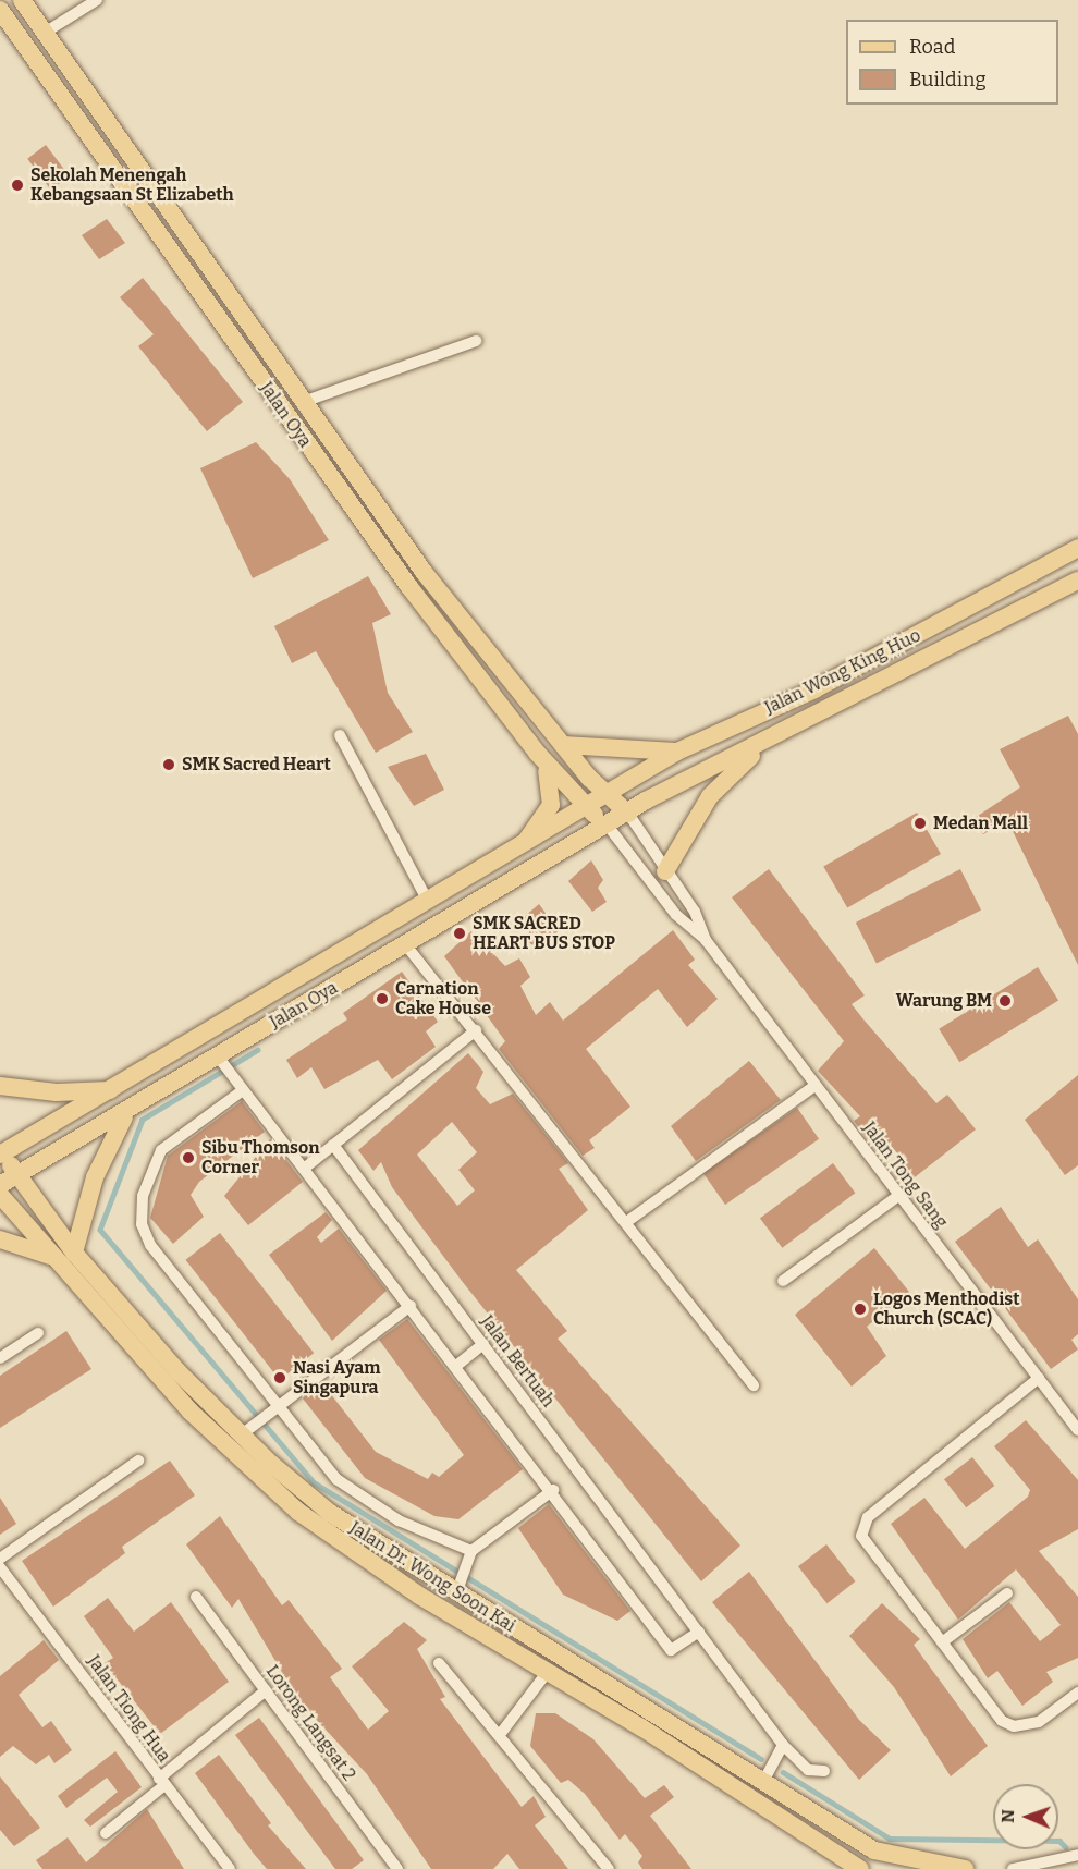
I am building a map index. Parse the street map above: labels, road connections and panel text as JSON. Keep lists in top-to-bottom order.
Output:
{
  "streets": {
    "main road": ["Jalan Oya", "Jalan Wong King Huo", "Jalan Dr. Wong Soon Kai"],
    "street": [
      "Jalan Tong Sang",
      "Jalan Bertuah",
      "Jalan Tiong Hua",
      "Lorong Langsat 2"
    ]
  },
  "crossings": [
    ["Jalan Oya", "Jalan Wong King Huo"],
    ["Jalan Oya", "Jalan Tong Sang"],
    ["Jalan Oya", "Jalan Dr. Wong Soon Kai"],
    ["Jalan Wong King Huo", "Jalan Tong Sang"]
  ],
  "places": [
    "Sekolah Menengah Kebangsaan St Elizabeth",
    "SMK Sacred Heart",
    "Medan Mall",
    "SMK SACRED HEART BUS STOP",
    "Carnation Cake House",
    "Warung BM",
    "Sibu Thomson Corner",
    "Logos Menthodist Church (SCAC)",
    "Nasi Ayam Singapura"
  ],
  "legend": ["Road", "Building"],
  "north": "left"
}
